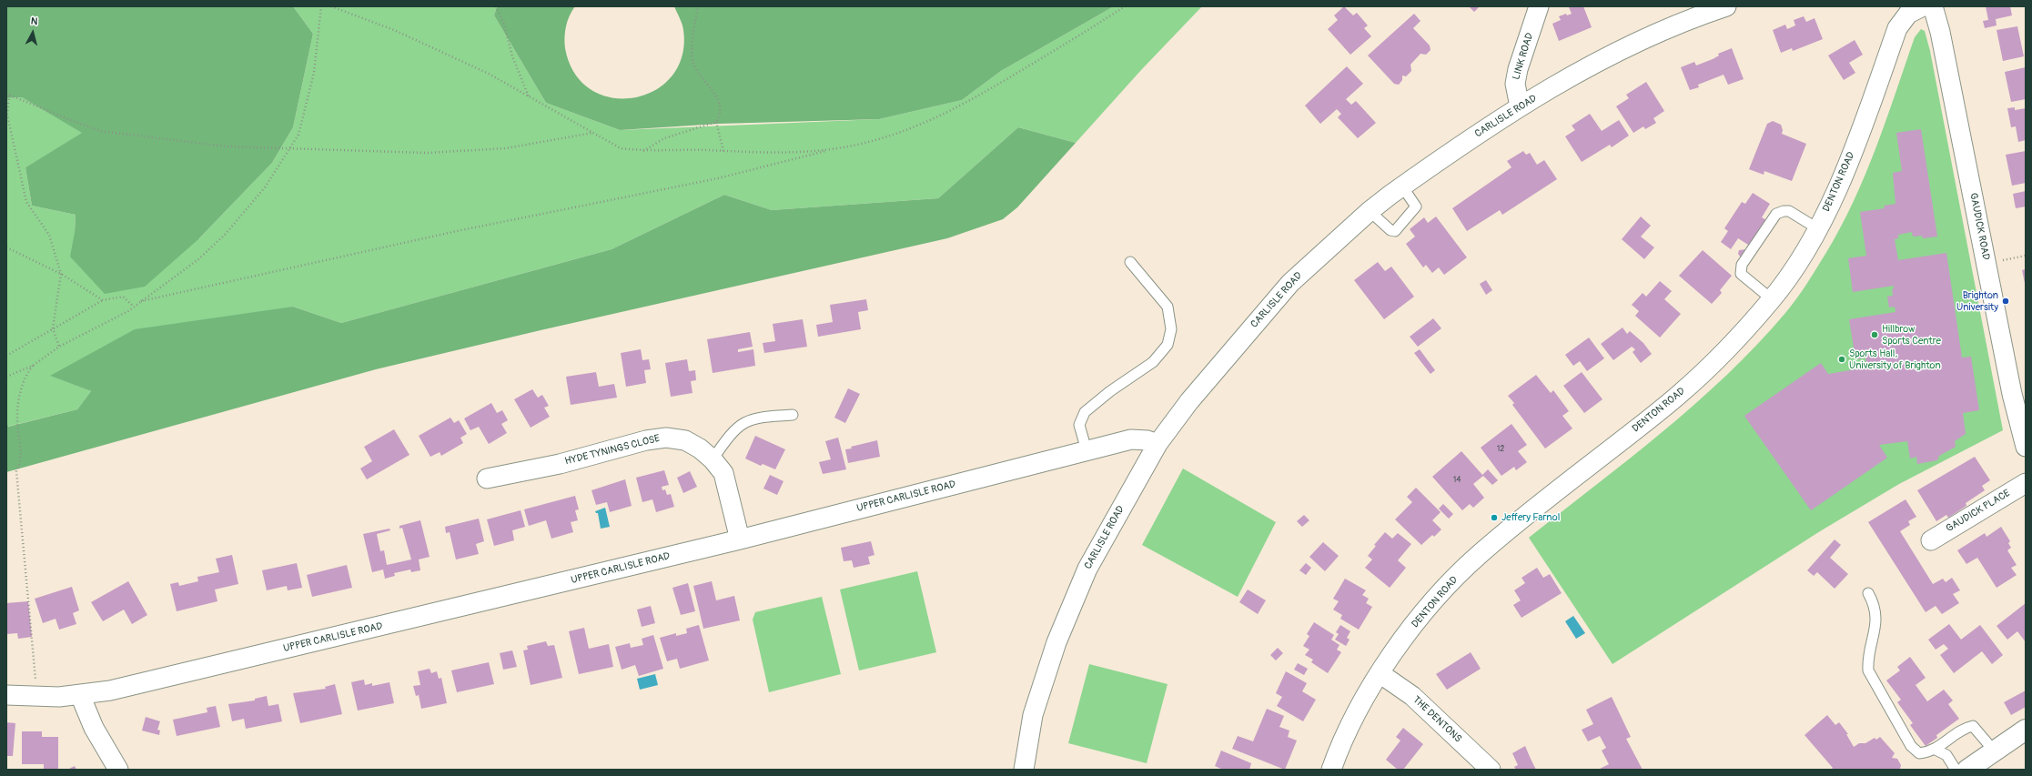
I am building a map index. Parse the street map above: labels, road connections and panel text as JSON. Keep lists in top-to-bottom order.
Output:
{
  "streets": {
    "street": [
      "LINK ROAD",
      "CARLISLE ROAD",
      "DENTON ROAD",
      "GAUDICK ROAD",
      "HYDE TYNINGS CLOSE",
      "UPPER CARLISLE ROAD",
      "GAUDICK PLACE",
      "THE DENTONS"
    ]
  },
  "crossings": [
    ["LINK ROAD", "CARLISLE ROAD"],
    ["CARLISLE ROAD", "UPPER CARLISLE ROAD"],
    ["DENTON ROAD", "THE DENTONS"],
    ["HYDE TYNINGS CLOSE", "UPPER CARLISLE ROAD"]
  ],
  "places": [
    "Brighton University",
    "Hillbrow Sports Centre",
    "Sports Hall, University of Brighton",
    "Jeffery Farnol"
  ],
  "house_numbers": ["12", "14"],
  "north": "top"
}
